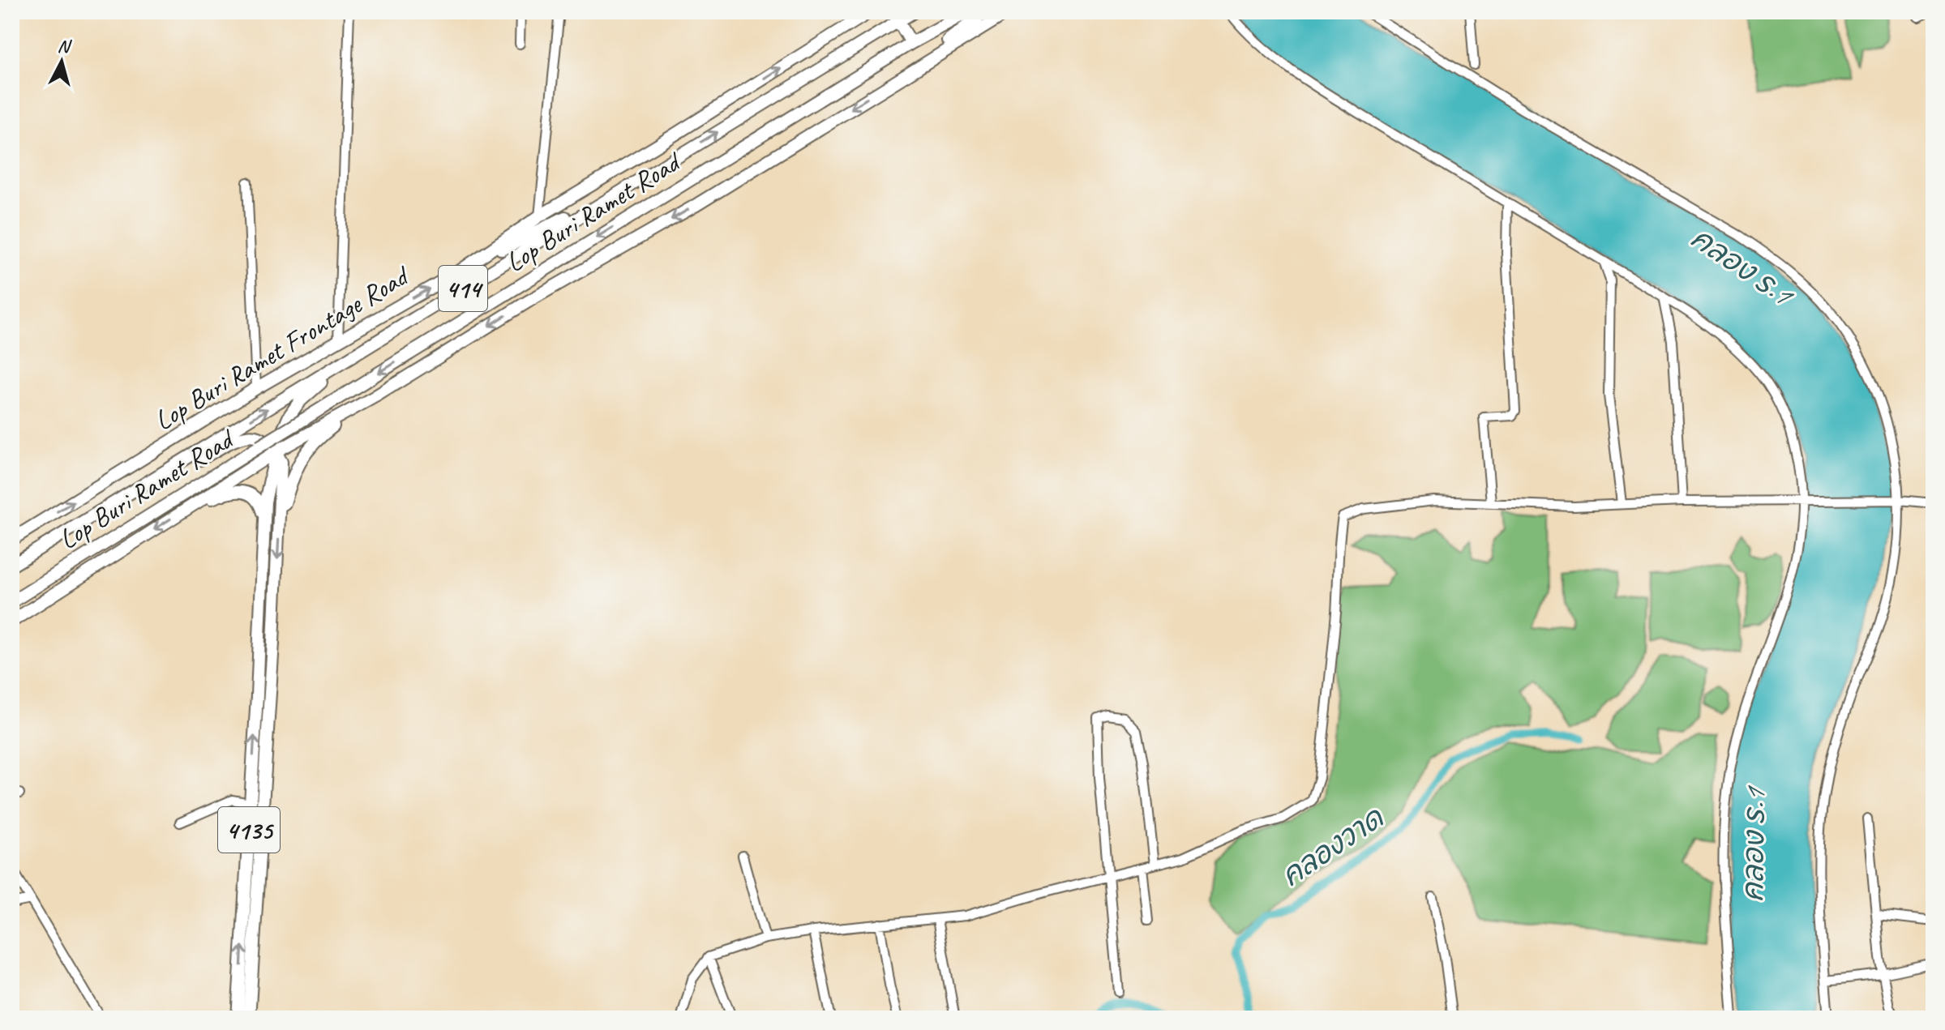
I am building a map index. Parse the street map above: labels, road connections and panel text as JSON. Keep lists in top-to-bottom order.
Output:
{
  "streets": {
    "main road": [
      "Lop Buri Ramet Road",
      "414",
      "Lop Buri Ramet Frontage Road",
      "4135"
    ]
  },
  "crossings": [
    ["Lop Buri Ramet Road", "4135"],
    ["414", "4135"]
  ],
  "water": ["คลอง ร.1", "คลองวาด"],
  "north": "top"
}
